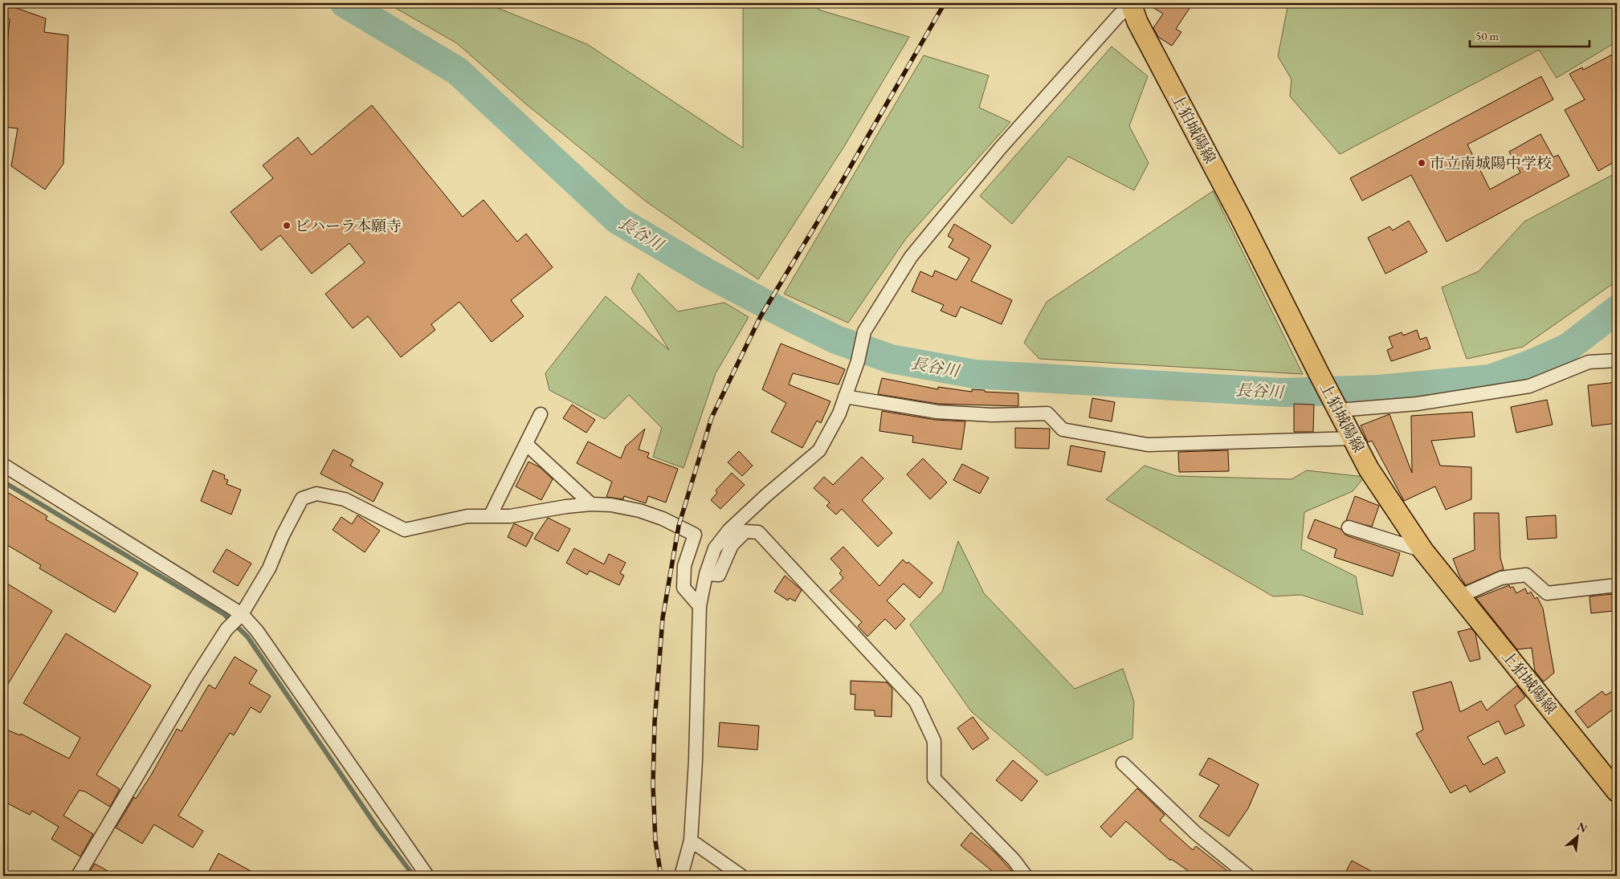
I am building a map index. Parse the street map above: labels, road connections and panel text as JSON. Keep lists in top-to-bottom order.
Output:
{
  "streets": {
    "main road": ["上狛城陽線"]
  },
  "water": ["長谷川"],
  "places": ["市立南城陽中学校", "ビハーラ本願寺"],
  "scale_bar": "50 m",
  "north": "top right"
}
